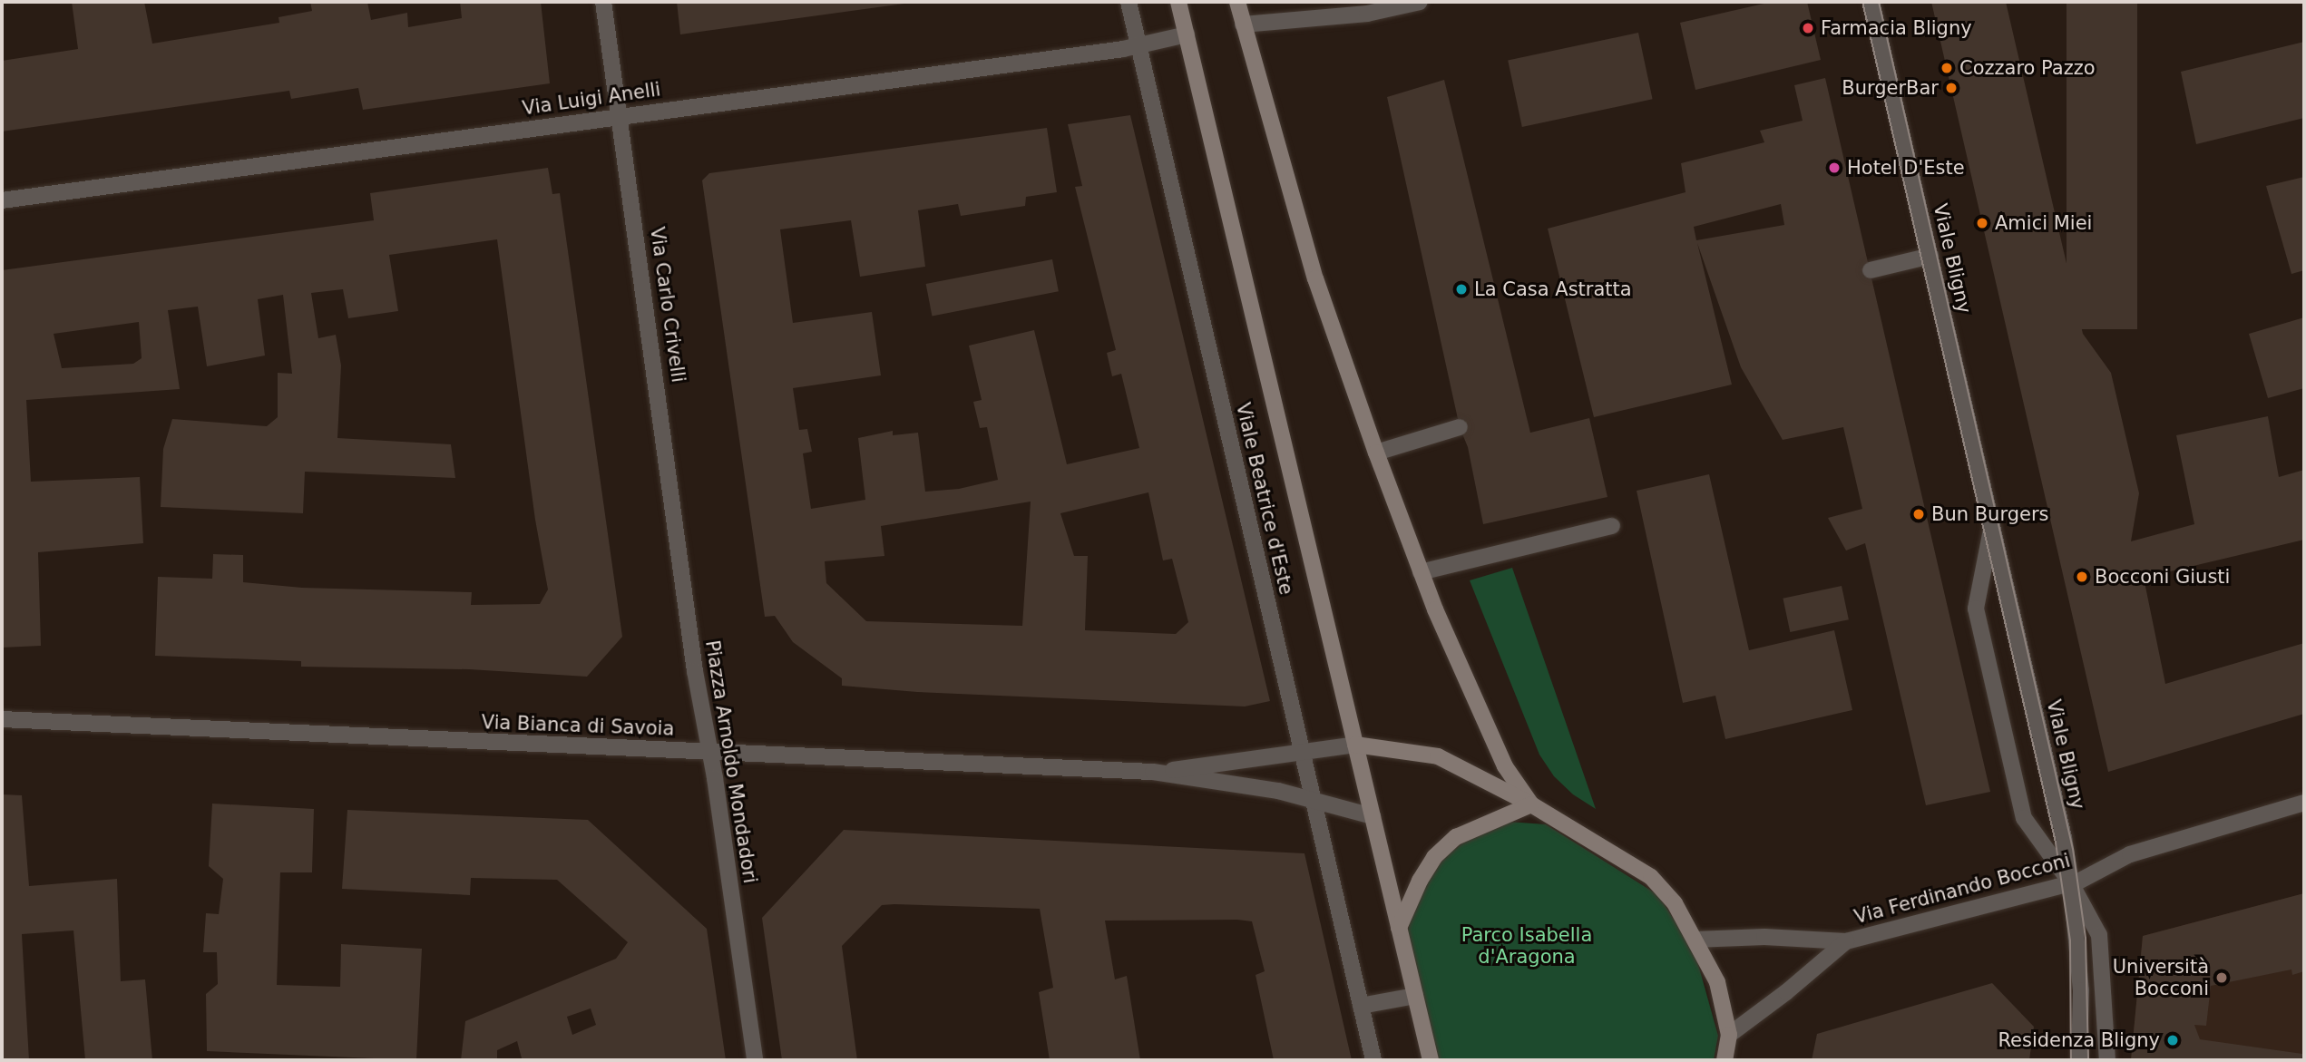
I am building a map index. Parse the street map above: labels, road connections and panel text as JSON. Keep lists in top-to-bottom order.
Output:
{
  "streets": {
    "main road": ["Viale Beatrice d'Este"],
    "street": [
      "Via Luigi Anelli",
      "Viale Bligny",
      "Via Carlo Crivelli",
      "Via Bianca di Savoia",
      "Piazza Arnoldo Mondadori",
      "Via Ferdinando Bocconi"
    ]
  },
  "crossings": [
    ["Via Luigi Anelli", "Via Carlo Crivelli"],
    ["Via Luigi Anelli", "Viale Beatrice d'Este"],
    ["Viale Bligny", "Via Ferdinando Bocconi"],
    ["Via Carlo Crivelli", "Piazza Arnoldo Mondadori"],
    ["Viale Beatrice d'Este", "Via Bianca di Savoia"],
    ["Via Bianca di Savoia", "Piazza Arnoldo Mondadori"]
  ],
  "parks": ["Parco Isabella d'Aragona"],
  "places": [
    "Farmacia Bligny",
    "Cozzaro Pazzo",
    "BurgerBar",
    "Hotel D'Este",
    "Amici Miei",
    "La Casa Astratta",
    "Bun Burgers",
    "Bocconi Giusti",
    "Università Bocconi",
    "Residenza Bligny"
  ]
}
